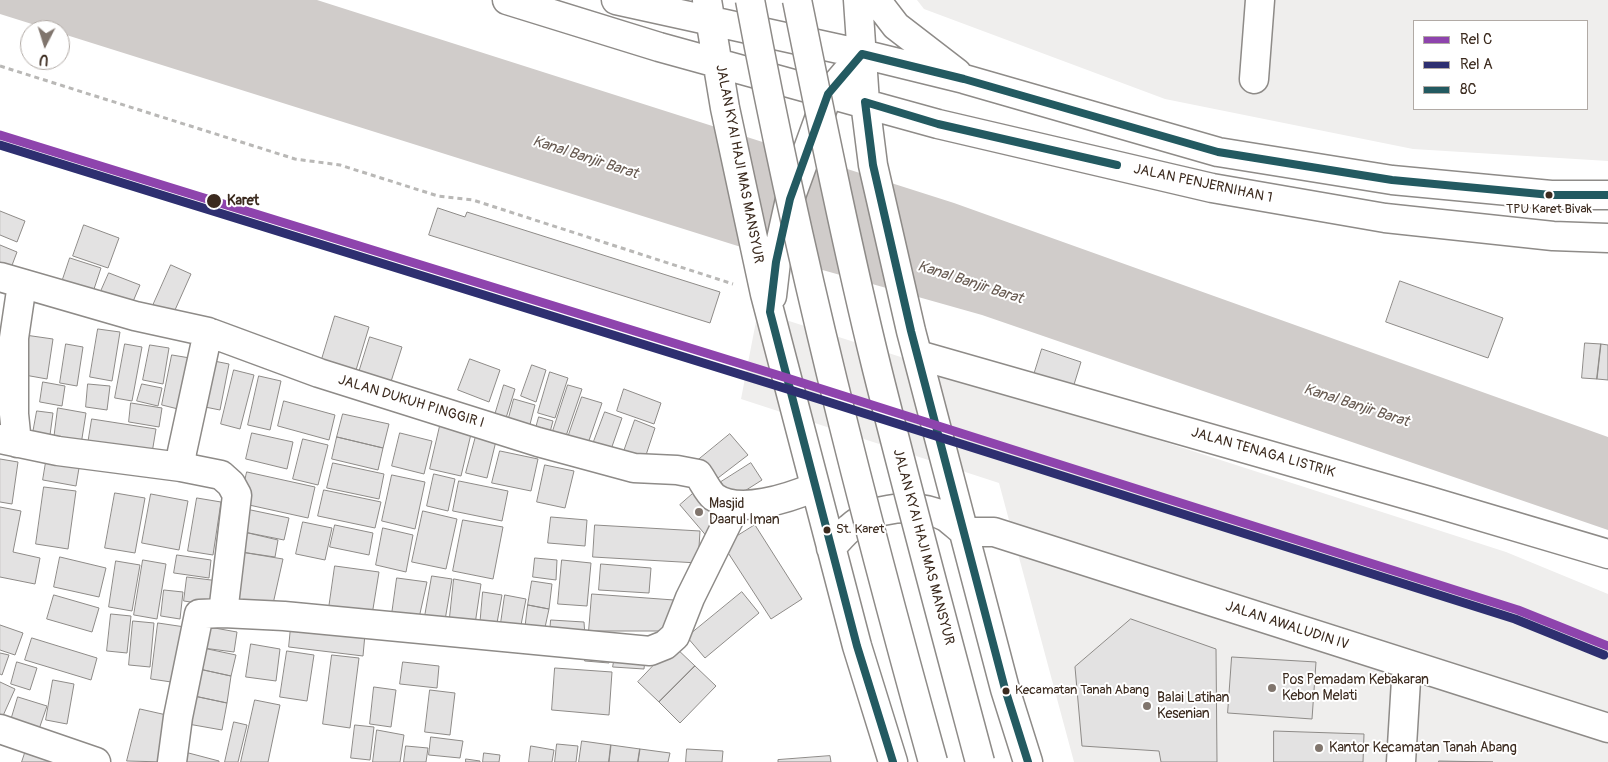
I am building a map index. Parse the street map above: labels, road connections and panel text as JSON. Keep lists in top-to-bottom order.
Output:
{
  "streets": {
    "main road": [
      "JALAN KYAI HAJI MAS MANSYUR",
      "JALAN PENJERNIHAN 1",
      "JALAN DUKUH PINGGIR I",
      "JALAN TENAGA LISTRIK",
      "JALAN AWALUDIN IV"
    ]
  },
  "crossings": [
    ["JALAN KYAI HAJI MAS MANSYUR", "JALAN PENJERNIHAN 1"]
  ],
  "water": ["Kanal Banjir Barat"],
  "places": [
    "TPU Karet Bivak",
    "Karet",
    "Masjid Daarul Iman",
    "St. Karet",
    "Pos Pemadam Kebakaran Kebon Melati",
    "Kecamatan Tanah Abang",
    "Balai Latihan Kesenian",
    "Kantor Kecamatan Tanah Abang"
  ],
  "lines": ["transit line 8C", "rail line C", "rail line A"],
  "legend": ["Rel C", "Rel A", "8C"],
  "north": "bottom"
}
